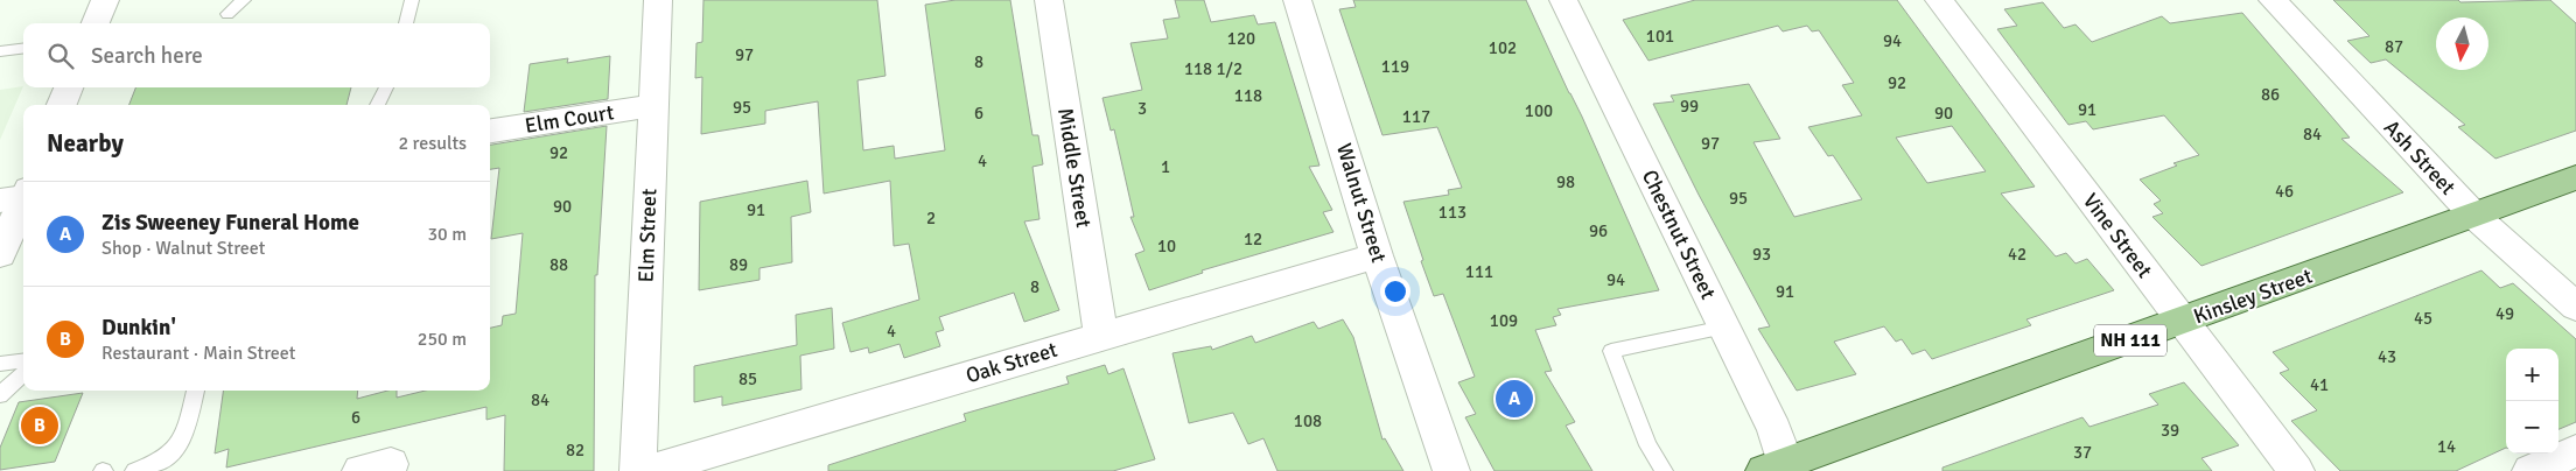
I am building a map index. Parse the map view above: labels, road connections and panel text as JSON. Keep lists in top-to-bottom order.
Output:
{
  "streets": {
    "main road": ["Kinsley Street", "NH 111"],
    "street": [
      "Elm Court",
      "Ash Street",
      "Middle Street",
      "Walnut Street",
      "Chestnut Street",
      "Elm Street",
      "Vine Street",
      "Oak Street"
    ]
  },
  "crossings": [
    ["Elm Court", "Elm Street"],
    ["Ash Street", "Kinsley Street"],
    ["Middle Street", "Oak Street"],
    ["Walnut Street", "Oak Street"],
    ["Chestnut Street", "Kinsley Street"],
    ["Vine Street", "Kinsley Street"]
  ],
  "house_numbers": [
    "101",
    "120",
    "94",
    "87",
    "102",
    "97",
    "8",
    "119",
    "118 1/2",
    "92",
    "86",
    "118",
    "99",
    "95",
    "3",
    "91",
    "100",
    "6",
    "90",
    "117",
    "84",
    "97",
    "92",
    "4",
    "1",
    "98",
    "46",
    "95",
    "90",
    "91",
    "113",
    "2",
    "96",
    "12",
    "10",
    "93",
    "42",
    "88",
    "89",
    "111",
    "94",
    "8",
    "91",
    "49",
    "45",
    "109",
    "4",
    "43",
    "85",
    "41",
    "84",
    "6",
    "108",
    "39",
    "14",
    "82",
    "37"
  ],
  "north": "bottom",
  "page": {
    "search": "Search here",
    "heading": ["Nearby", "2 results"],
    "list": [
      {
        "mark": "A",
        "name": "Zis Sweeney Funeral Home",
        "note": "Shop · Walnut Street",
        "value": "30 m"
      },
      {
        "mark": "B",
        "name": "Dunkin'",
        "note": "Restaurant · Main Street",
        "value": "250 m"
      }
    ],
    "map_buttons": ["+", "−"],
    "pins": ["A", "B"]
  }
}
